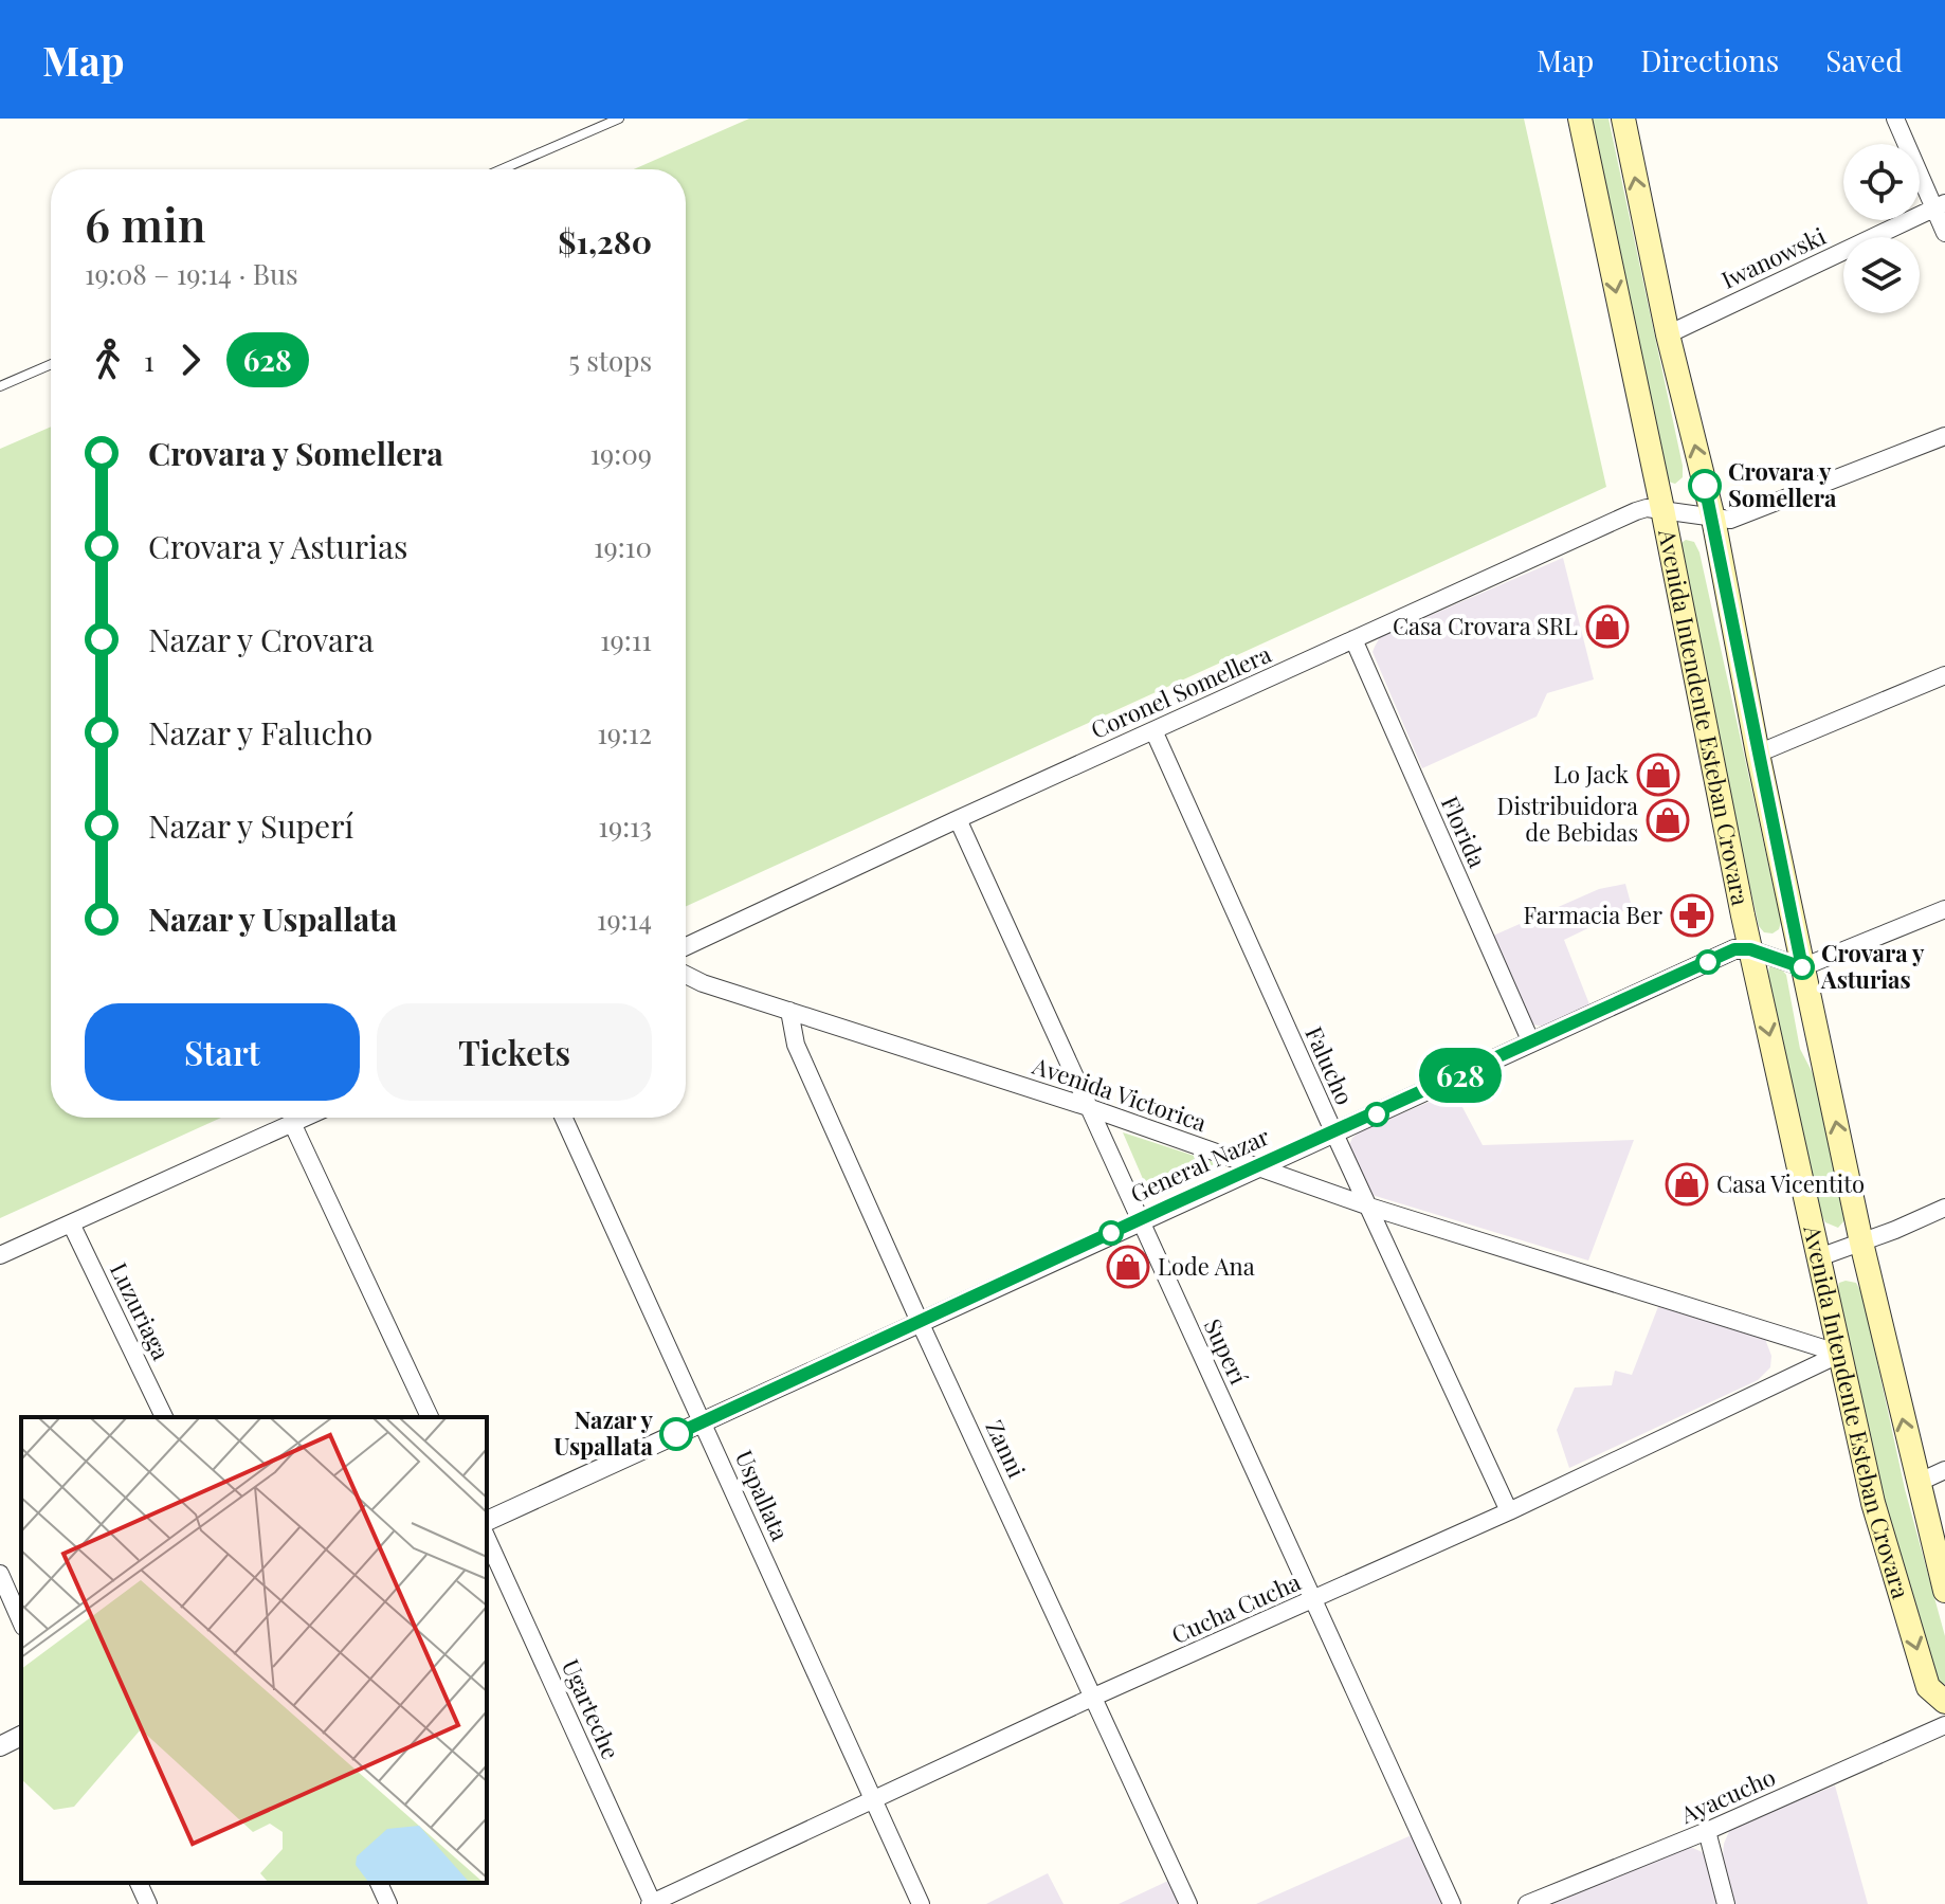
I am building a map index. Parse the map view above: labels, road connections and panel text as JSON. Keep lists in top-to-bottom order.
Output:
{
  "streets": {
    "main road": ["Avenida Intendente Esteban Crovara"],
    "street": [
      "Iwanowski",
      "Coronel Somellera",
      "Florida",
      "Falucho",
      "Avenida Victorica",
      "General Nazar",
      "Luzuriaga",
      "Superí",
      "Zanni",
      "Uspallata",
      "Cucha Cucha",
      "Ugarteche",
      "Ayacucho"
    ]
  },
  "crossings": [
    ["Iwanowski", "Avenida Intendente Esteban Crovara"],
    ["Coronel Somellera", "Avenida Intendente Esteban Crovara"],
    ["Coronel Somellera", "Florida"],
    ["Coronel Somellera", "Falucho"],
    ["Coronel Somellera", "Superí"],
    ["Avenida Intendente Esteban Crovara", "Avenida Victorica"],
    ["Avenida Intendente Esteban Crovara", "General Nazar"],
    ["Avenida Intendente Esteban Crovara", "Cucha Cucha"],
    ["Florida", "General Nazar"],
    ["Falucho", "Avenida Victorica"],
    ["Falucho", "General Nazar"],
    ["Falucho", "Cucha Cucha"],
    ["Avenida Victorica", "General Nazar"],
    ["Avenida Victorica", "Superí"],
    ["Avenida Victorica", "Zanni"],
    ["Avenida Victorica", "Cucha Cucha"],
    ["General Nazar", "Superí"],
    ["General Nazar", "Zanni"],
    ["General Nazar", "Uspallata"],
    ["Superí", "Cucha Cucha"],
    ["Zanni", "Cucha Cucha"],
    ["Uspallata", "Cucha Cucha"],
    ["Cucha Cucha", "Ugarteche"]
  ],
  "places": {
    "other": ["Crovara y Somellera", "Crovara y Asturias", "Nazar y Uspallata"],
    "shop": [
      "Casa Crovara SRL",
      "Lo Jack",
      "Distribuidora de Bebidas",
      "Casa Vicentito",
      "Lode Ana"
    ],
    "pharmacy": ["Farmacia Ber"]
  },
  "lines": ["bus line 628"],
  "page": {
    "header": "Map",
    "nav": ["Map", "Directions", "Saved"],
    "on_map": "628",
    "heading": ["6 min", "19:08 – 19:14 · Bus", "$1,280"],
    "legs": ["1", "628", "5 stops"],
    "list": [
      {
        "name": "Crovara y Somellera",
        "value": "19:09"
      },
      {
        "name": "Crovara y Asturias",
        "value": "19:10"
      },
      {
        "name": "Nazar y Crovara",
        "value": "19:11"
      },
      {
        "name": "Nazar y Falucho",
        "value": "19:12"
      },
      {
        "name": "Nazar y Superí",
        "value": "19:13"
      },
      {
        "name": "Nazar y Uspallata",
        "value": "19:14"
      }
    ],
    "buttons": ["Start", "Tickets"]
  }
}
